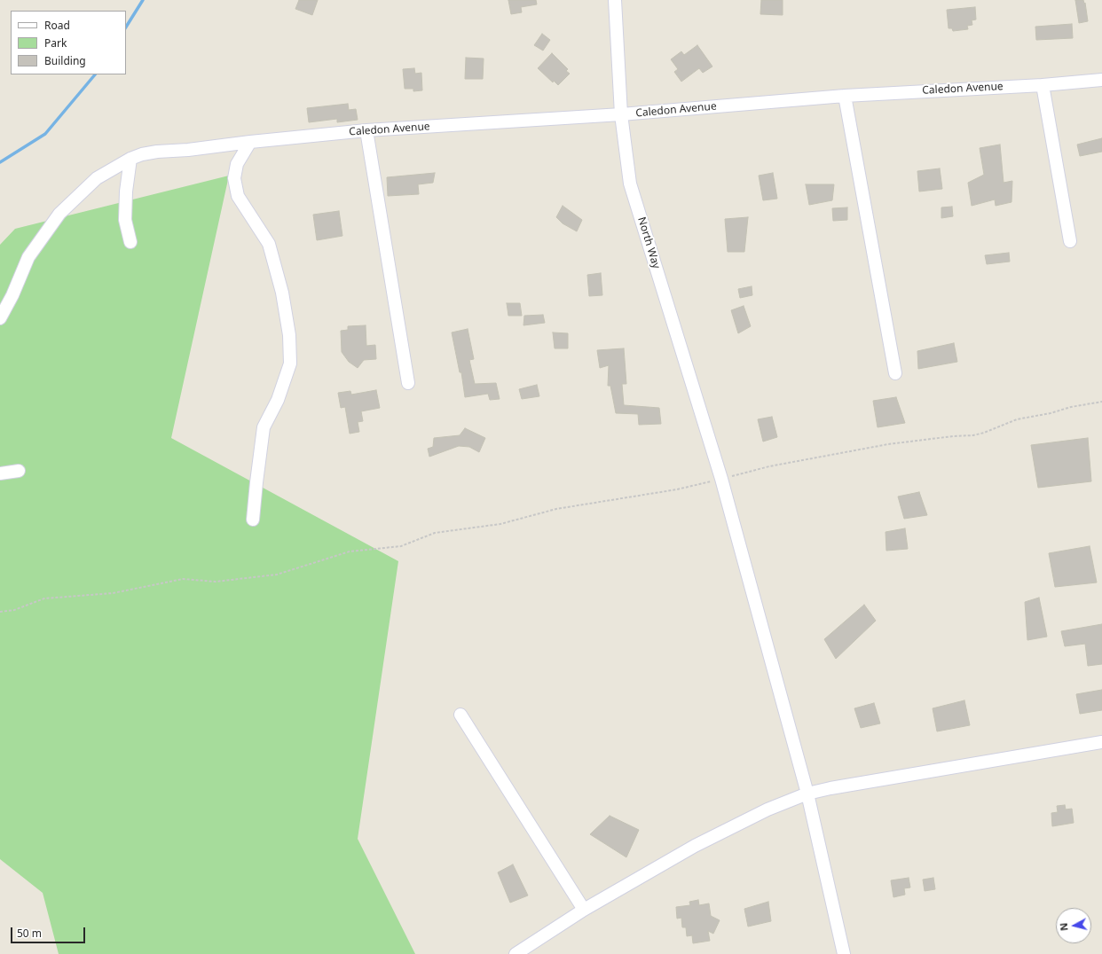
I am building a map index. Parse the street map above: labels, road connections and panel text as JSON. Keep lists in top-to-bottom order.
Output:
{
  "streets": {
    "street": ["Caledon Avenue", "North Way"]
  },
  "crossings": [
    ["Caledon Avenue", "North Way"]
  ],
  "legend": ["Road", "Park", "Building"],
  "scale_bar": "50 m",
  "north": "left"
}
